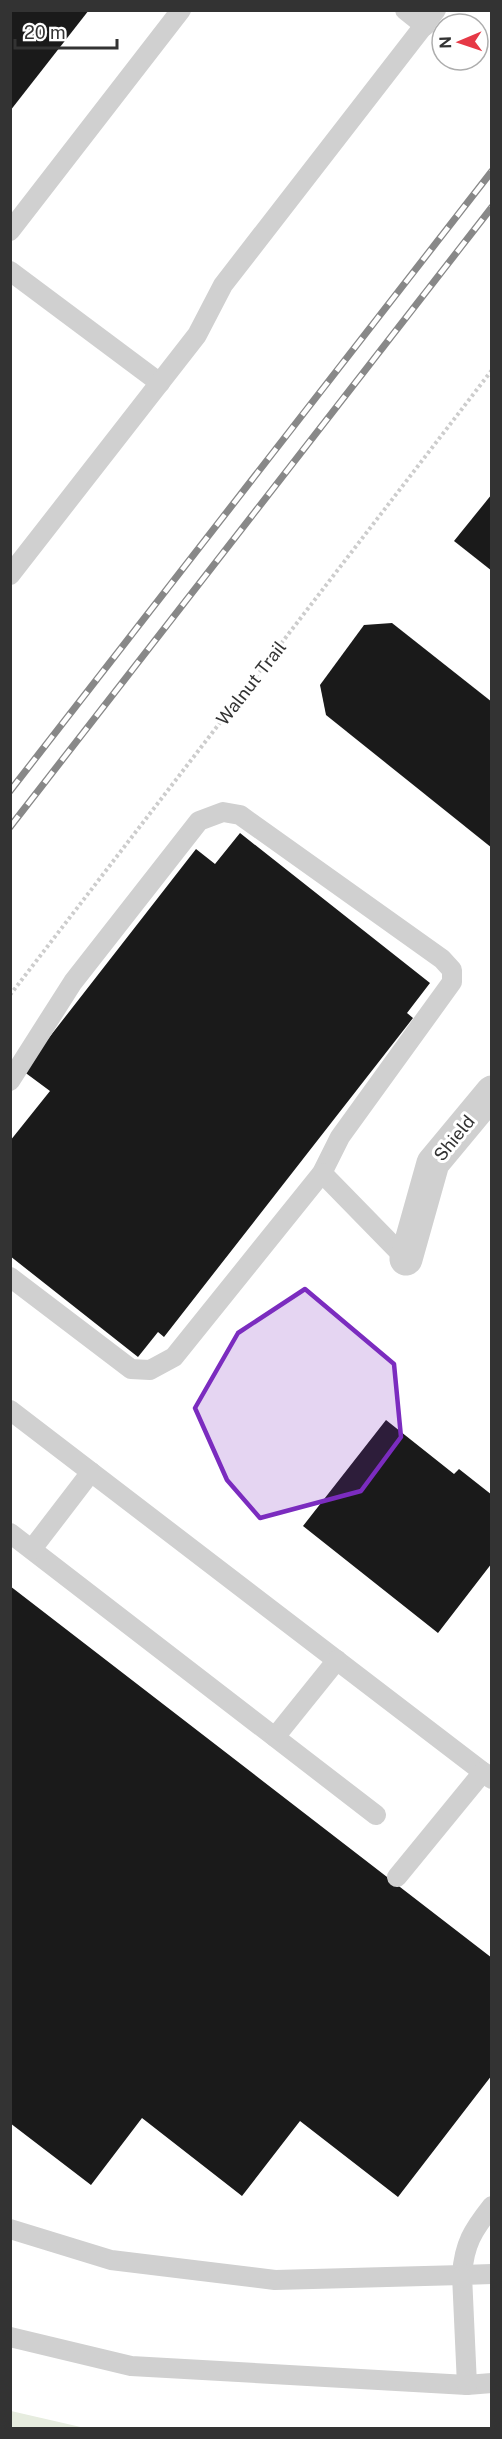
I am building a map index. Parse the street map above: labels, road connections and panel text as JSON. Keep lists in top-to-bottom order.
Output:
{
  "streets": {
    "street": ["Shield"],
    "path": ["Walnut Trail"]
  },
  "scale_bar": "20 m",
  "north": "left"
}
